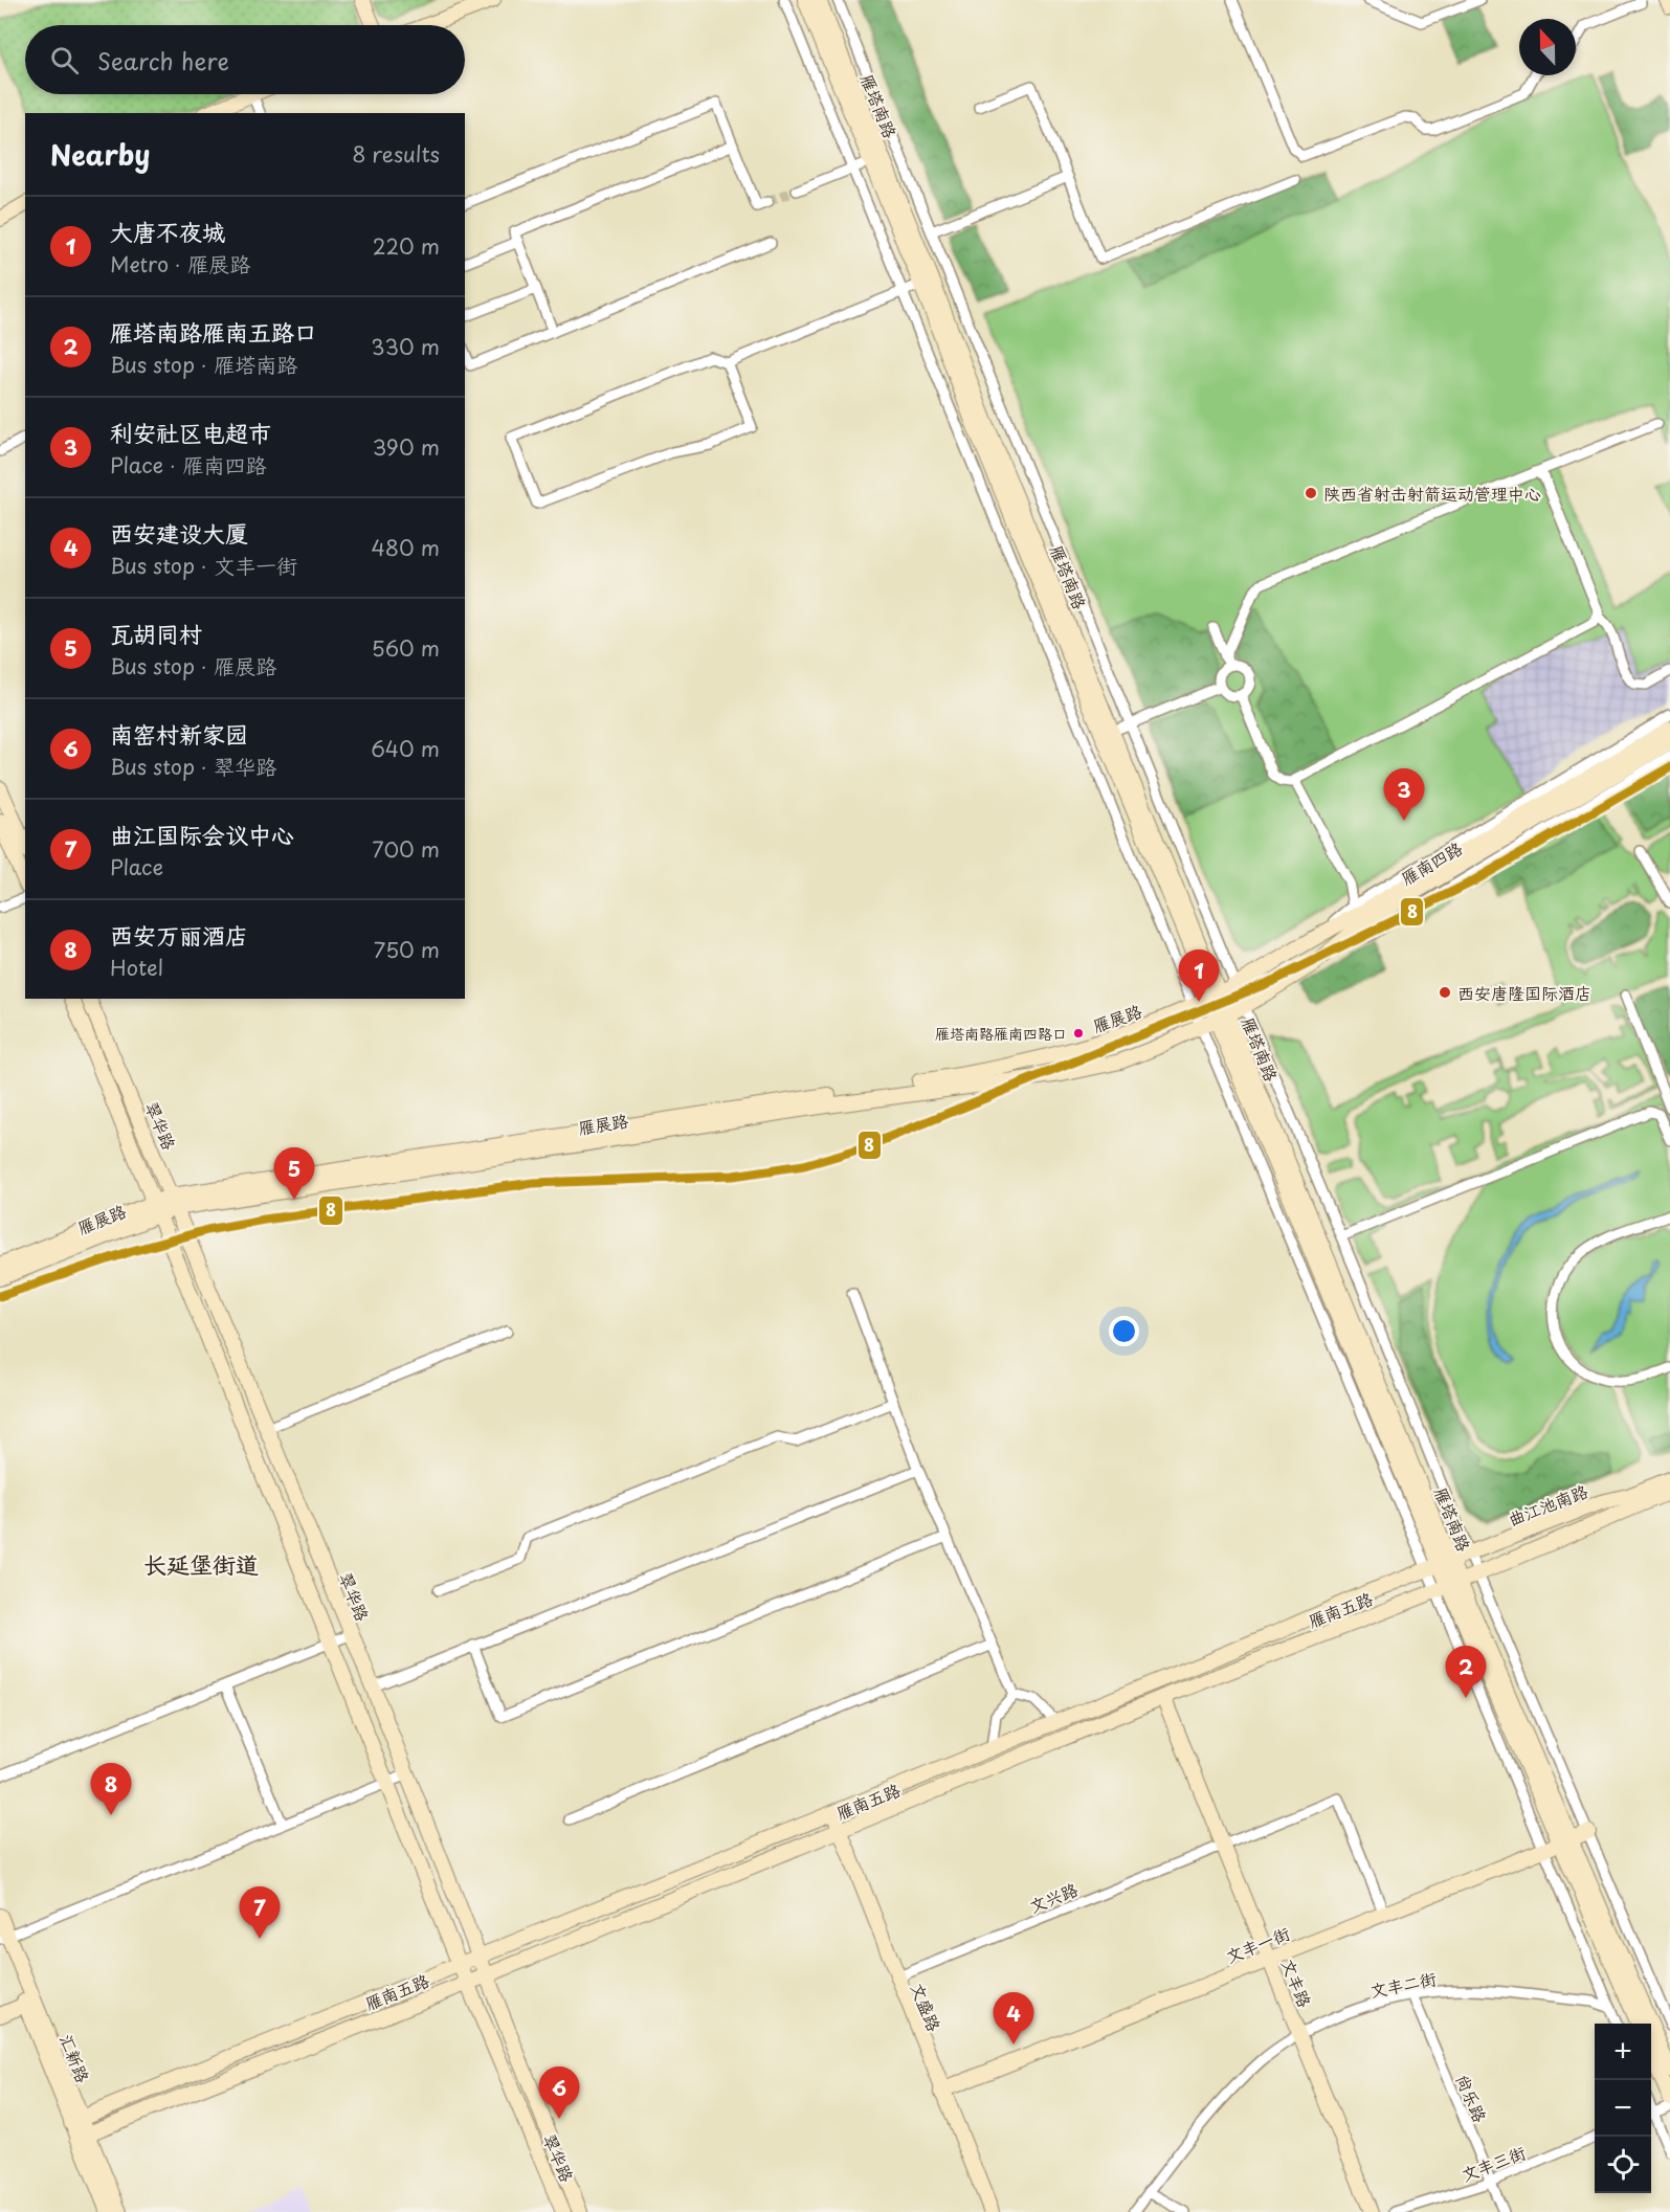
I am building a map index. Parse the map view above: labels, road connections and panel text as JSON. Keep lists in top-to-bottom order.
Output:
{
  "streets": {
    "main road": [
      "雁塔南路",
      "雁南四路",
      "雁展路",
      "翠华路",
      "曲江池南路",
      "雁南五路",
      "文丰一街",
      "文丰路",
      "文盛路",
      "汇新路"
    ],
    "street": [
      "文兴路",
      "文丰二街",
      "尚乐路",
      "文丰三街"
    ]
  },
  "crossings": [
    ["雁塔南路", "雁南四路"],
    ["雁塔南路", "雁展路"],
    ["雁塔南路", "曲江池南路"],
    ["雁塔南路", "雁南五路"],
    ["雁塔南路", "文丰一街"],
    ["雁南四路", "雁展路"],
    ["雁展路", "翠华路"],
    ["翠华路", "雁南五路"],
    ["曲江池南路", "雁南五路"],
    ["雁南五路", "文丰路"],
    ["雁南五路", "文盛路"],
    ["雁南五路", "汇新路"],
    ["文兴路", "文丰一街"],
    ["文兴路", "文丰路"],
    ["文兴路", "文盛路"],
    ["文丰一街", "文丰路"],
    ["文丰一街", "文盛路"],
    ["文丰路", "文丰二街"],
    ["文丰二街", "尚乐路"],
    ["尚乐路", "文丰三街"]
  ],
  "districts": ["长延堡街道"],
  "places": ["陕西省射击射箭运动管理中心", "西安唐隆国际酒店", "雁塔南路雁南四路口"],
  "lines": ["metro line 8"],
  "north": "top",
  "page": {
    "search": "Search here",
    "heading": ["Nearby", "8 results"],
    "list": [
      {
        "mark": "1",
        "name": "大唐不夜城",
        "note": "Metro · 雁展路",
        "value": "220 m"
      },
      {
        "mark": "2",
        "name": "雁塔南路雁南五路口",
        "note": "Bus stop · 雁塔南路",
        "value": "330 m"
      },
      {
        "mark": "3",
        "name": "利安社区电超市",
        "note": "Place · 雁南四路",
        "value": "390 m"
      },
      {
        "mark": "4",
        "name": "西安建设大厦",
        "note": "Bus stop · 文丰一街",
        "value": "480 m"
      },
      {
        "mark": "5",
        "name": "瓦胡同村",
        "note": "Bus stop · 雁展路",
        "value": "560 m"
      },
      {
        "mark": "6",
        "name": "南窑村新家园",
        "note": "Bus stop · 翠华路",
        "value": "640 m"
      },
      {
        "mark": "7",
        "name": "曲江国际会议中心",
        "note": "Place",
        "value": "700 m"
      },
      {
        "mark": "8",
        "name": "西安万丽酒店",
        "note": "Hotel",
        "value": "750 m"
      }
    ],
    "pins": [
      "3",
      "1",
      "5",
      "2",
      "8",
      "7",
      "4",
      "6"
    ],
    "map_buttons": ["+", "−"]
  }
}
